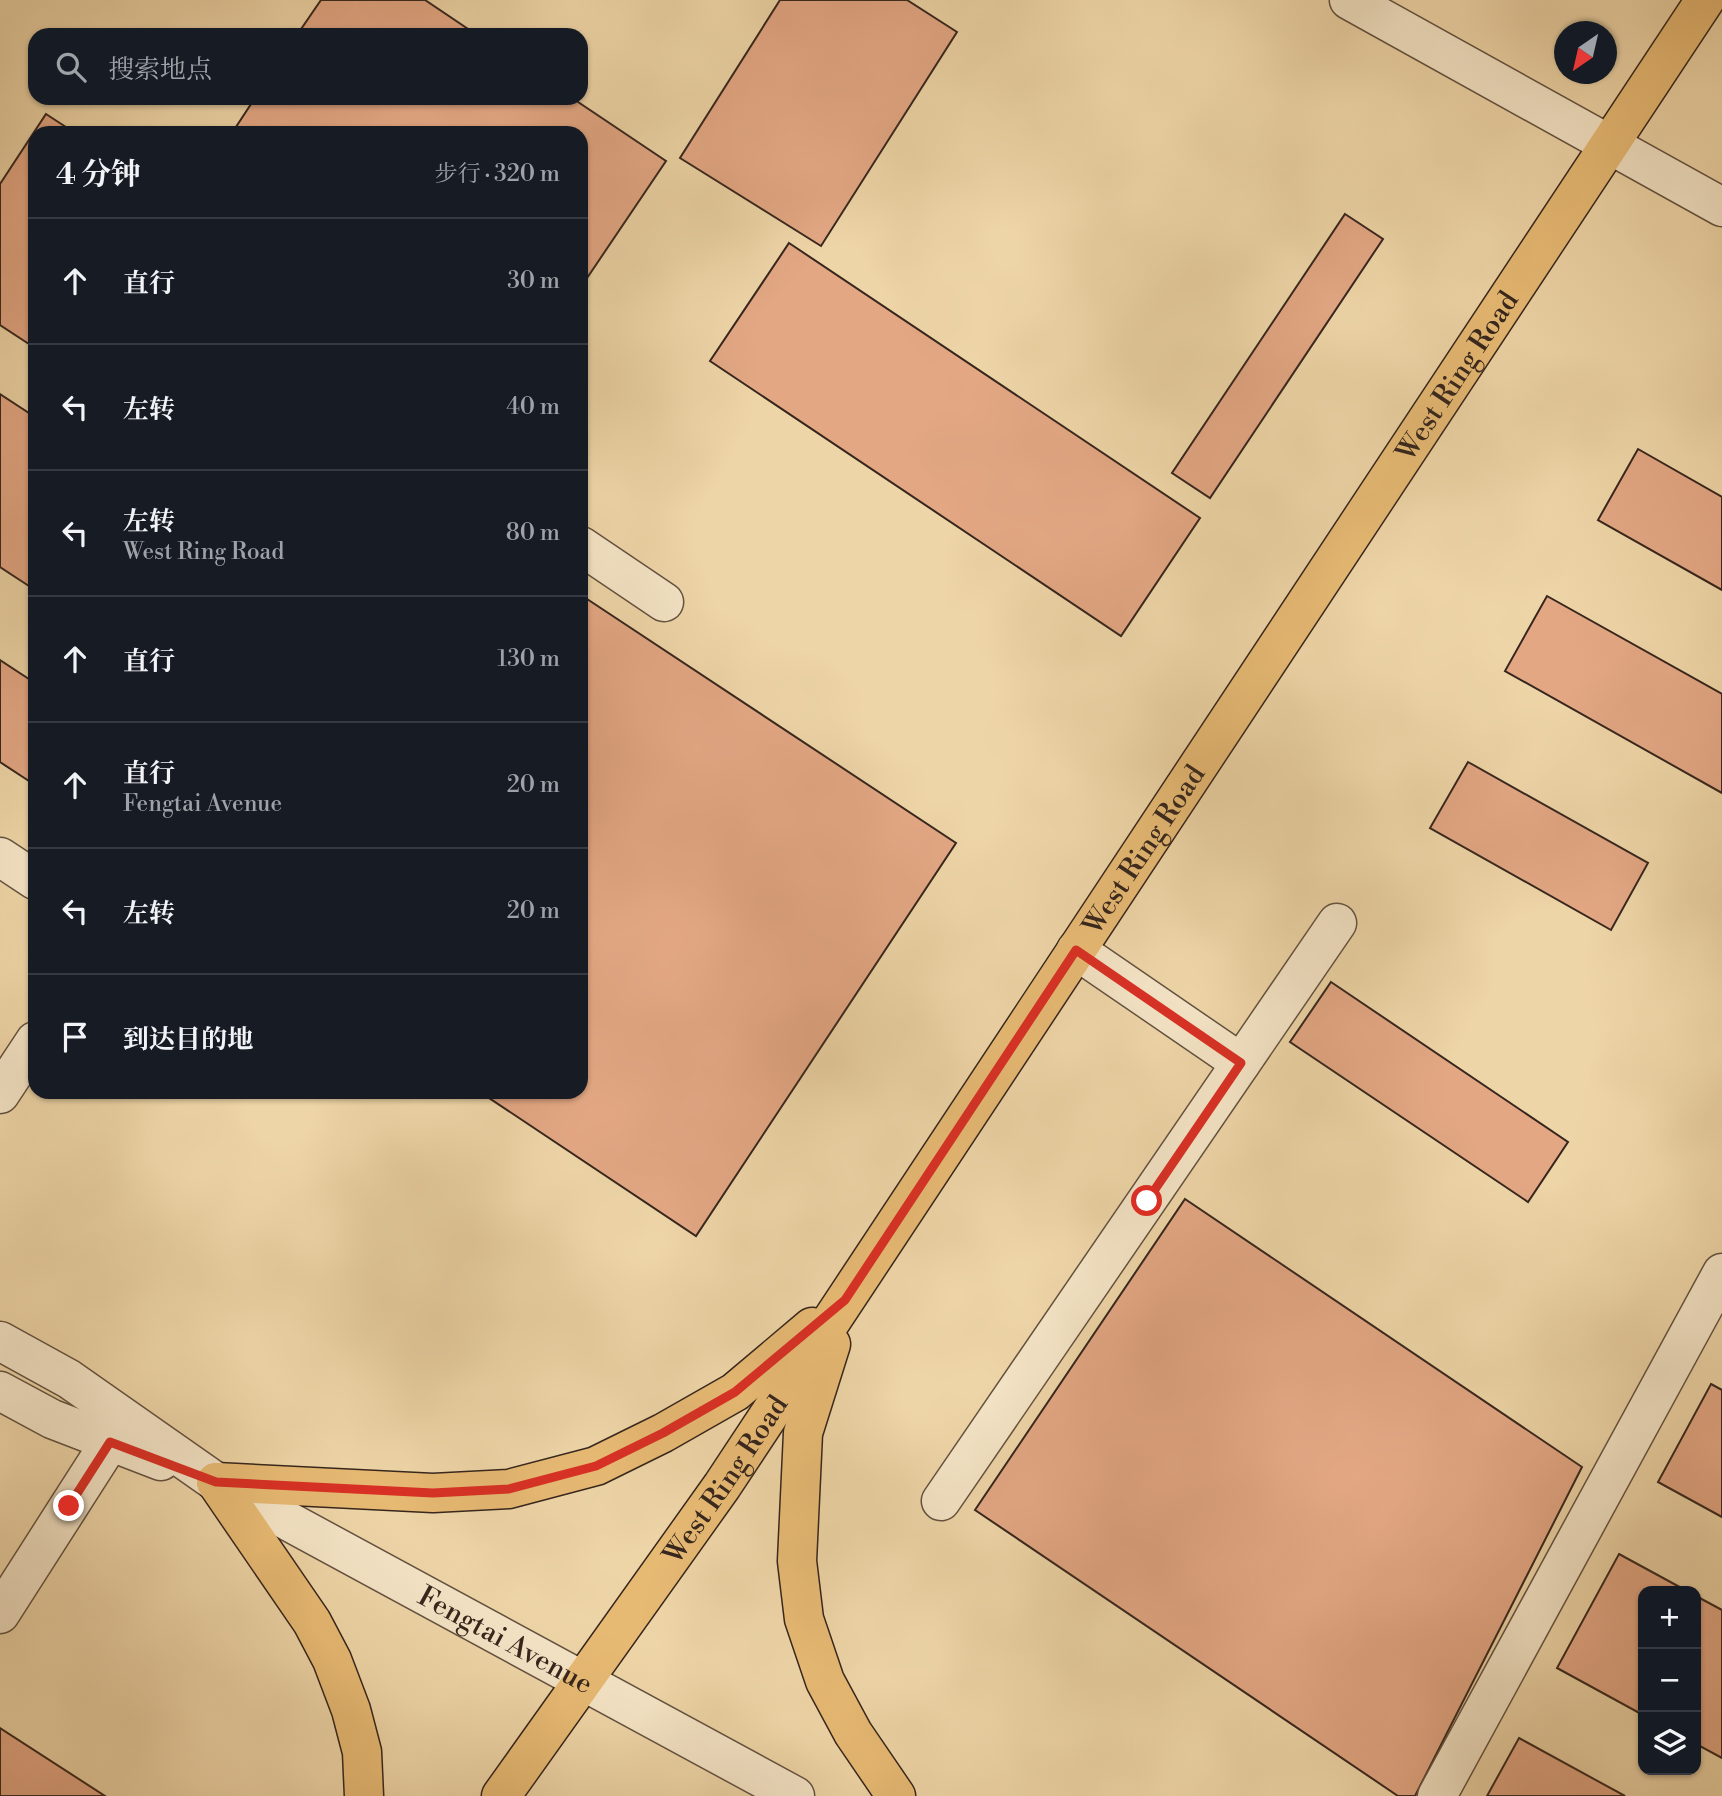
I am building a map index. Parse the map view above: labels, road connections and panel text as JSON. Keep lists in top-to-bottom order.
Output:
{
  "streets": {
    "main road": ["West Ring Road"],
    "street": ["Fengtai Avenue"]
  },
  "crossings": [
    ["West Ring Road", "Fengtai Avenue"]
  ],
  "north": "bottom left",
  "page": {
    "search": "搜索地点",
    "heading": ["4 分钟", "步行 · 320 m"],
    "list": [
      ["直行", "30 m"],
      ["左转", "40 m"],
      ["左转", "West Ring Road", "80 m"],
      ["直行", "130 m"],
      ["直行", "Fengtai Avenue", "20 m"],
      ["左转", "20 m"],
      "到达目的地"
    ],
    "map_buttons": ["+", "−"]
  }
}
